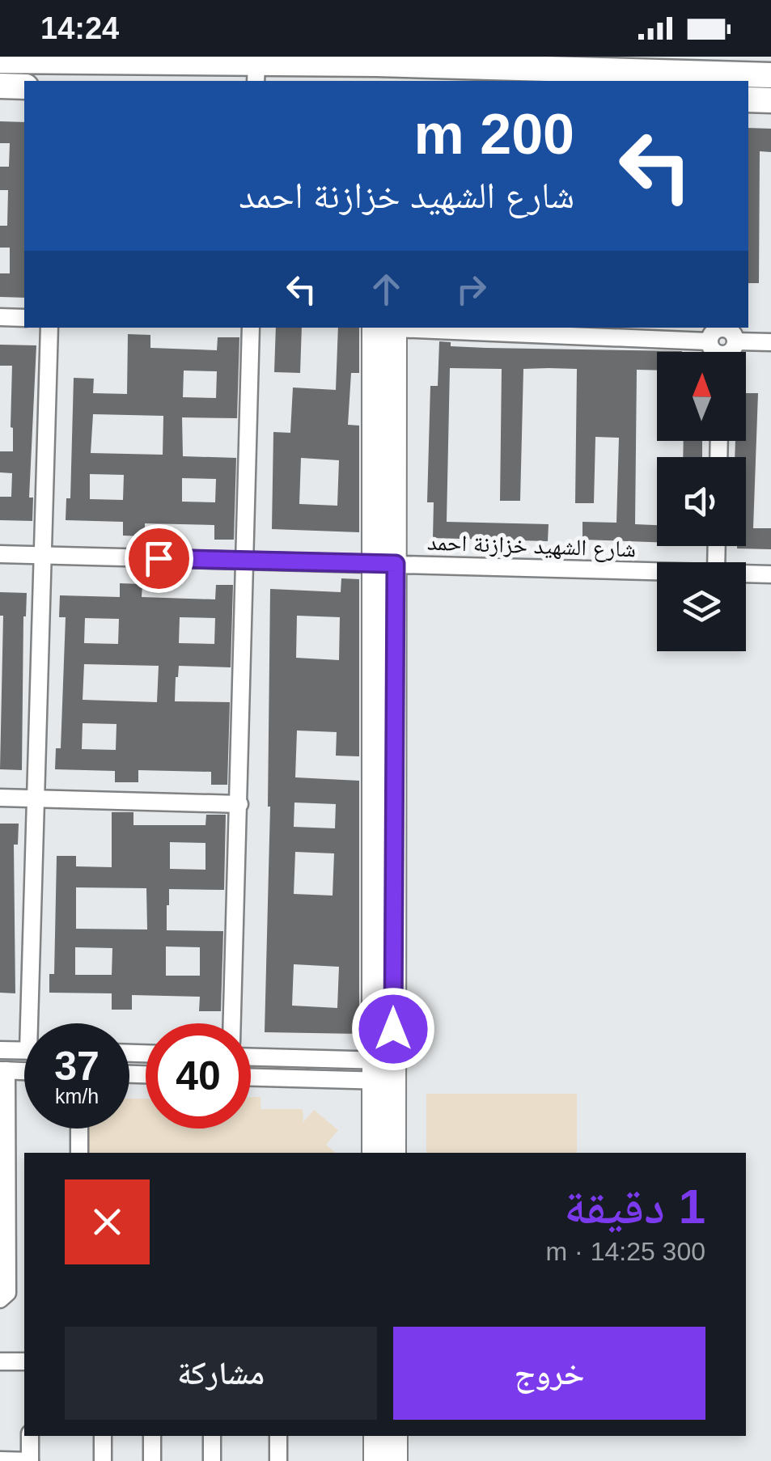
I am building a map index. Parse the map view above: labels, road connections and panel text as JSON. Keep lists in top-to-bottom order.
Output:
{
  "streets": {
    "street": ["شارع الشهيد خزازنة احمد"]
  },
  "north": "top",
  "page": {
    "status": "14:24",
    "turn": ["200 m", "شارع الشهيد خزازنة احمد"],
    "speed": "37 km/h",
    "limit": "40",
    "heading": ["1 دقيقة", "300 m · 14:25"],
    "buttons": ["خروج", "مشاركة"]
  }
}
